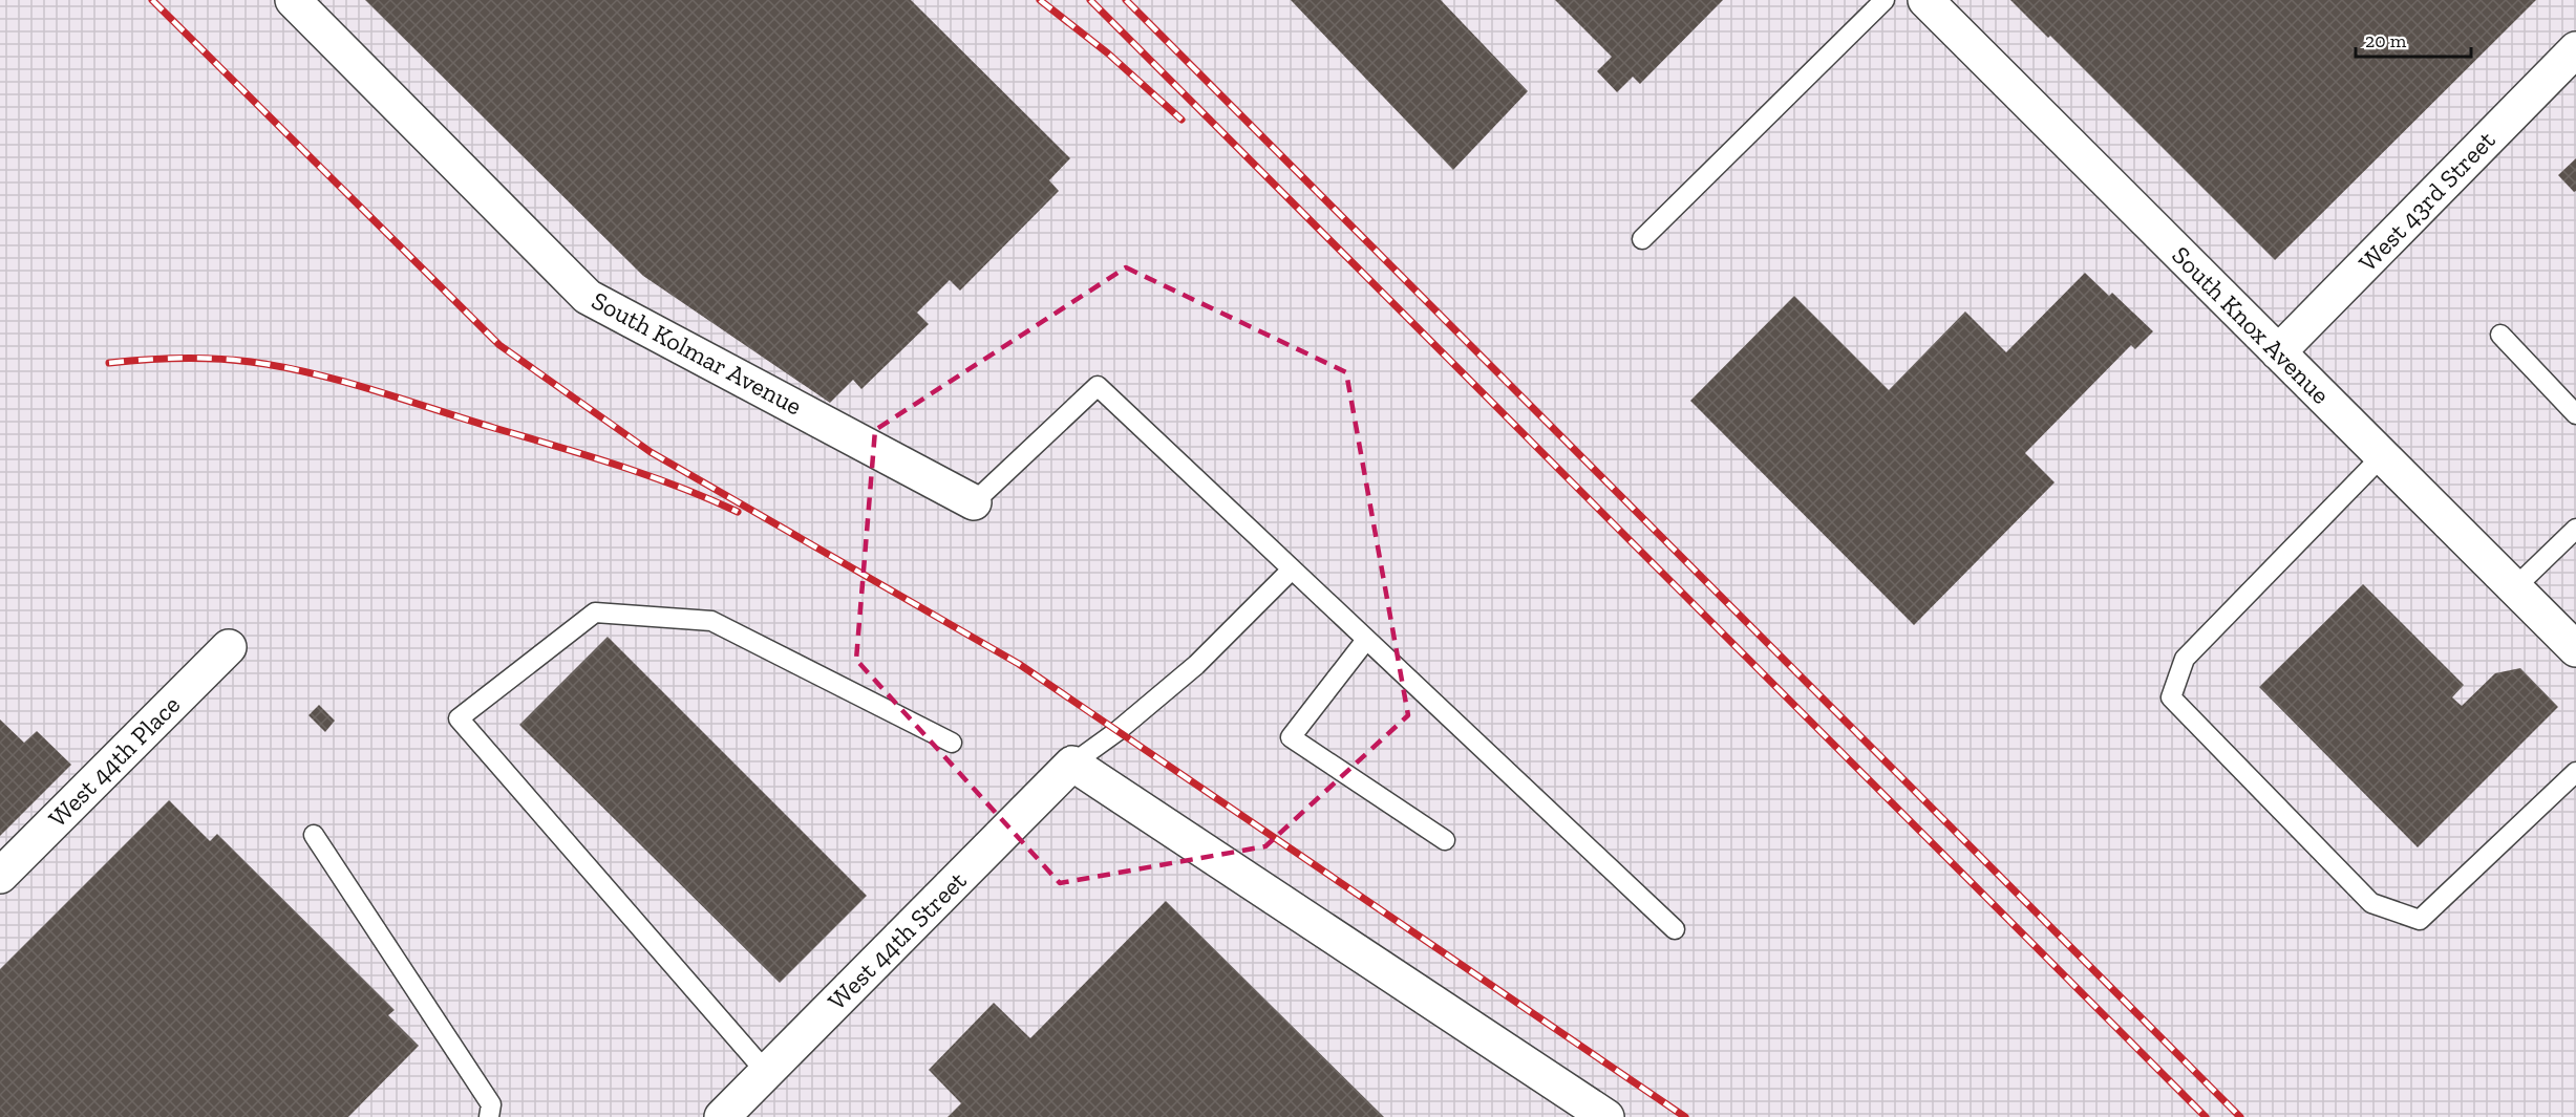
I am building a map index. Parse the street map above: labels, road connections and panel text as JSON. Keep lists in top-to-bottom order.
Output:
{
  "streets": {
    "street": [
      "West 43rd Street",
      "South Knox Avenue",
      "South Kolmar Avenue",
      "West 44th Place",
      "West 44th Street"
    ]
  },
  "crossings": [
    ["West 43rd Street", "South Knox Avenue"]
  ],
  "scale_bar": "20 m"
}
